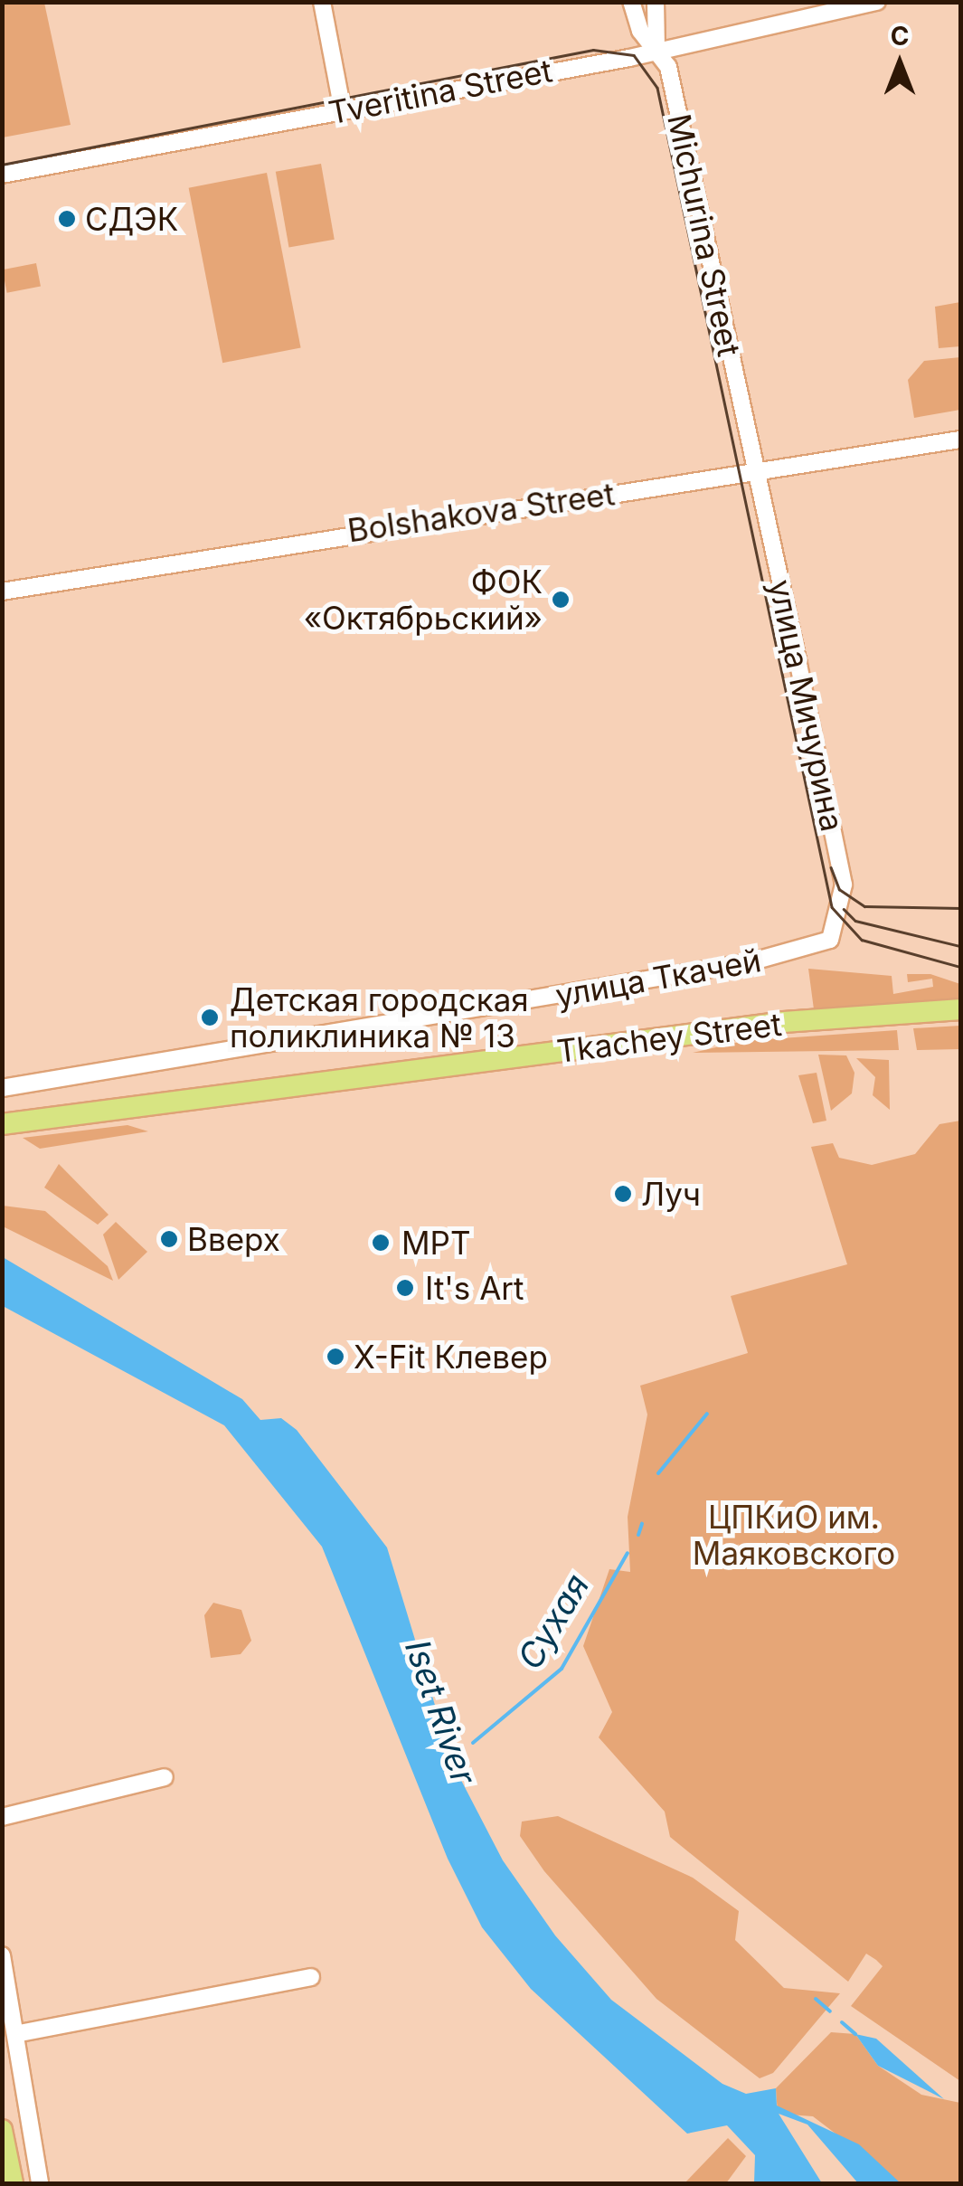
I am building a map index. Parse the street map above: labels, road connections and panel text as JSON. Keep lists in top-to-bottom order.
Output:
{
  "streets": {
    "main road": ["Tkachey Street"],
    "street": [
      "Tveritina Street",
      "Michurina Street",
      "Bolshakova Street",
      "улица Мичурина",
      "улица Ткачей"
    ]
  },
  "crossings": [
    ["Tveritina Street", "Michurina Street"],
    ["Michurina Street", "Bolshakova Street"],
    ["Michurina Street", "улица Мичурина"],
    ["Bolshakova Street", "улица Мичурина"],
    ["улица Мичурина", "улица Ткачей"]
  ],
  "water": ["Сухая", "Iset River"],
  "parks": ["ЦПКиО им. Маяковского"],
  "places": [
    "СДЭК",
    "ФОК «Октябрьский»",
    "Детская городская поликлиника № 13",
    "Луч",
    "Вверх",
    "МРТ",
    "It's Art",
    "X-Fit Клевер"
  ],
  "north": "top"
}
